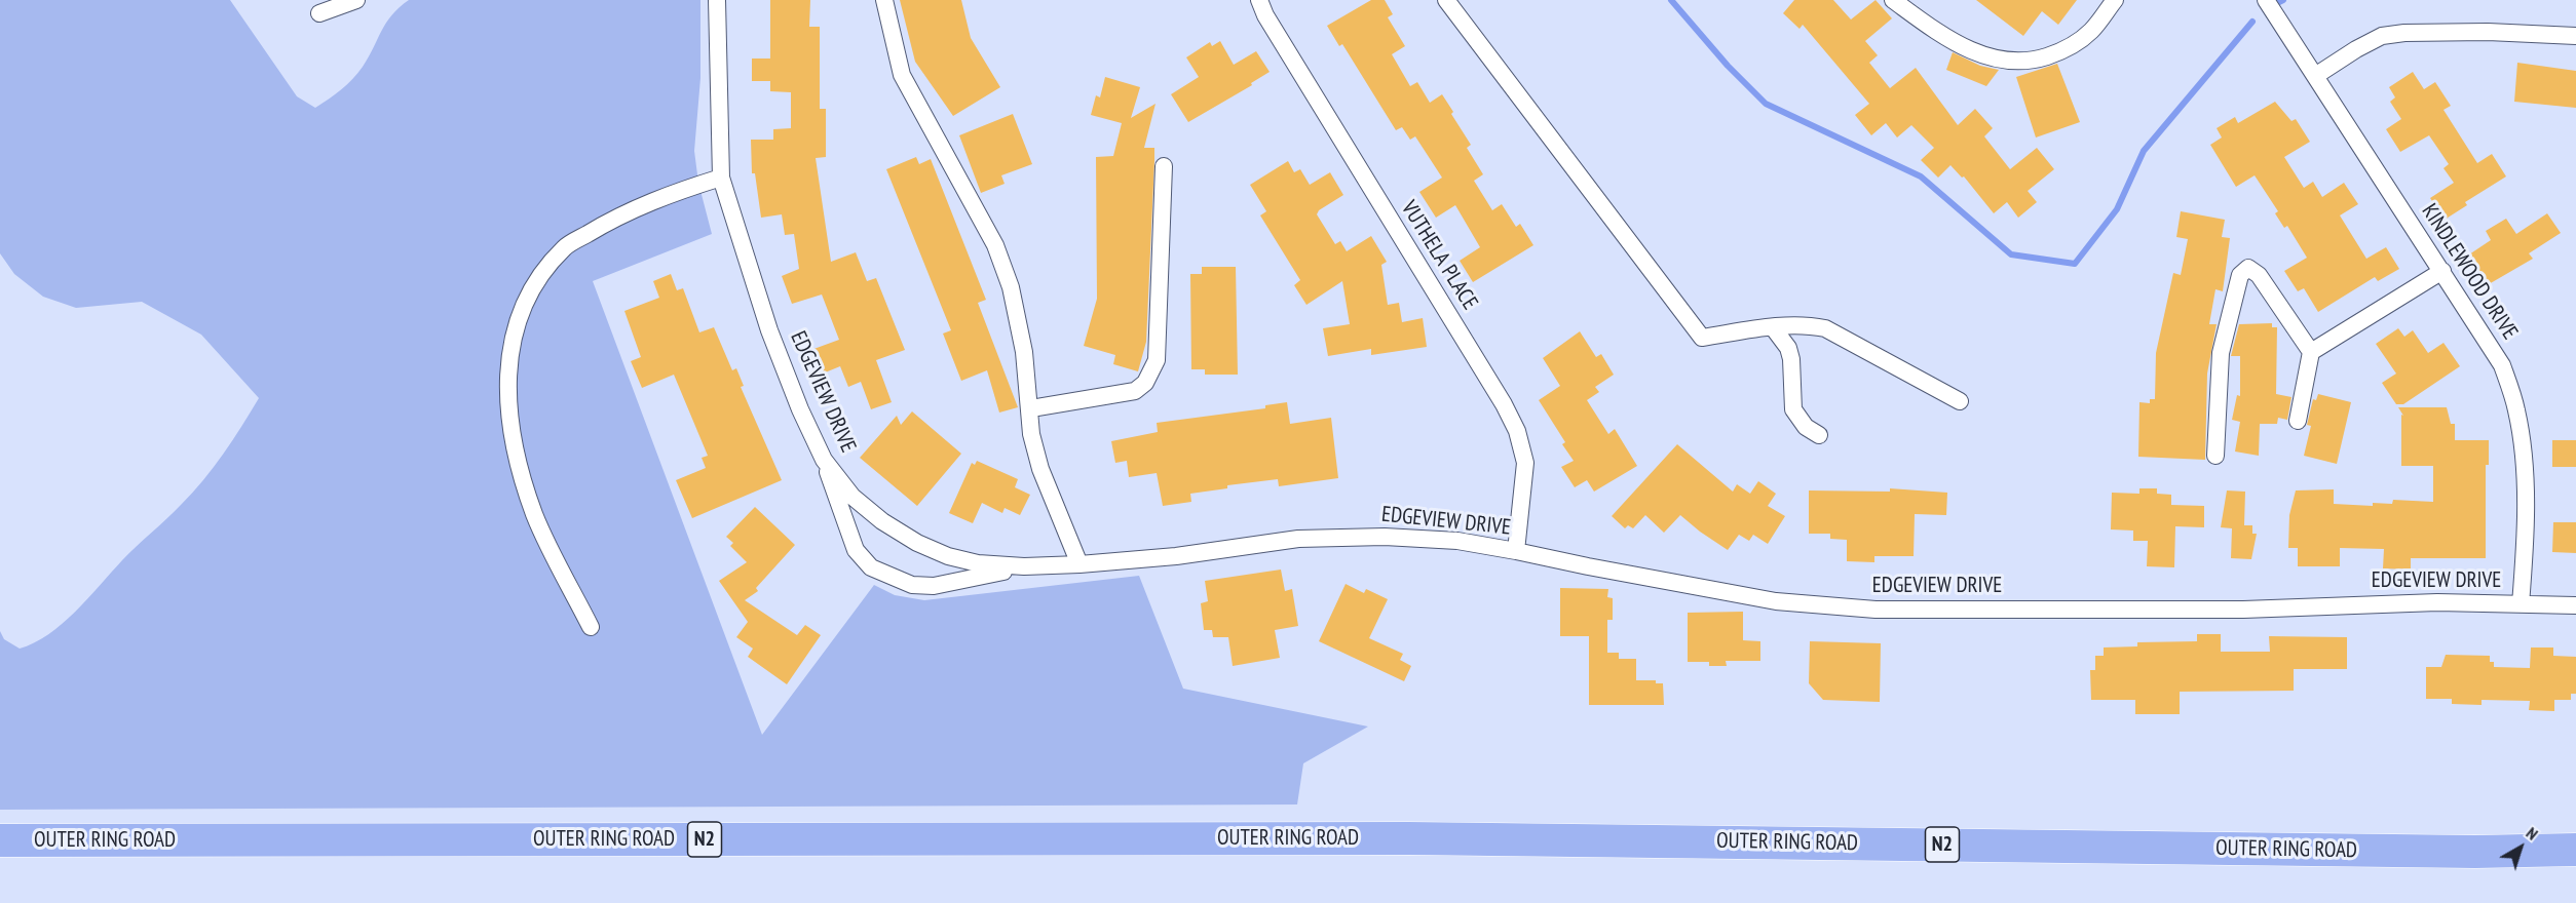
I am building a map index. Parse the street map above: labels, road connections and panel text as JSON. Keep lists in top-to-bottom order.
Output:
{
  "streets": {
    "highway": ["OUTER RING ROAD", "N2"],
    "street": ["VUTHELA PLACE", "KINDLEWOOD DRIVE", "EDGEVIEW DRIVE"]
  },
  "crossings": [
    ["VUTHELA PLACE", "EDGEVIEW DRIVE"],
    ["KINDLEWOOD DRIVE", "EDGEVIEW DRIVE"]
  ],
  "north": "top right"
}
